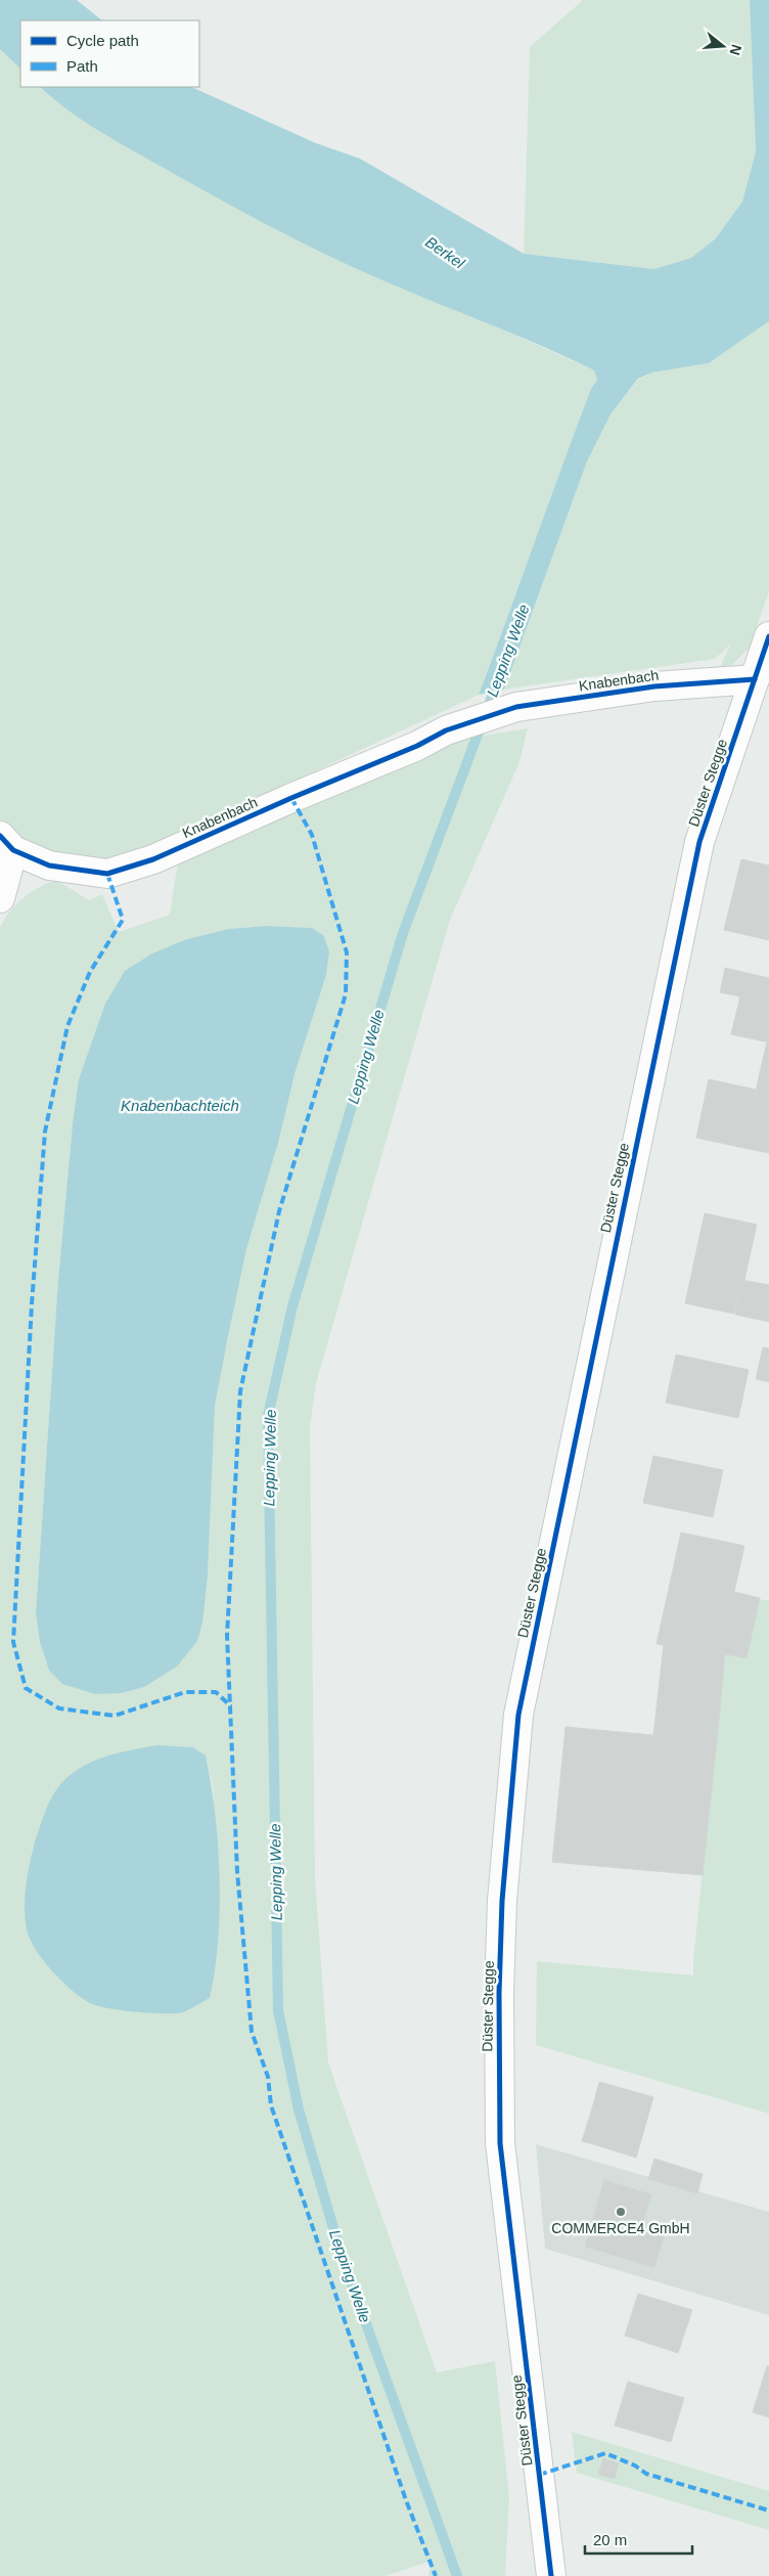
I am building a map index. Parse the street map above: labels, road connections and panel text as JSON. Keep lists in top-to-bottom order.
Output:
{
  "streets": {
    "street": ["Knabenbach", "Düster Stegge"]
  },
  "crossings": [
    ["Knabenbach", "Düster Stegge"]
  ],
  "water": ["Berkel", "Lepping Welle", "Knabenbachteich"],
  "places": ["COMMERCE4 GmbH"],
  "legend": ["Cycle path", "Path"],
  "scale_bar": "20 m",
  "north": "right"
}
